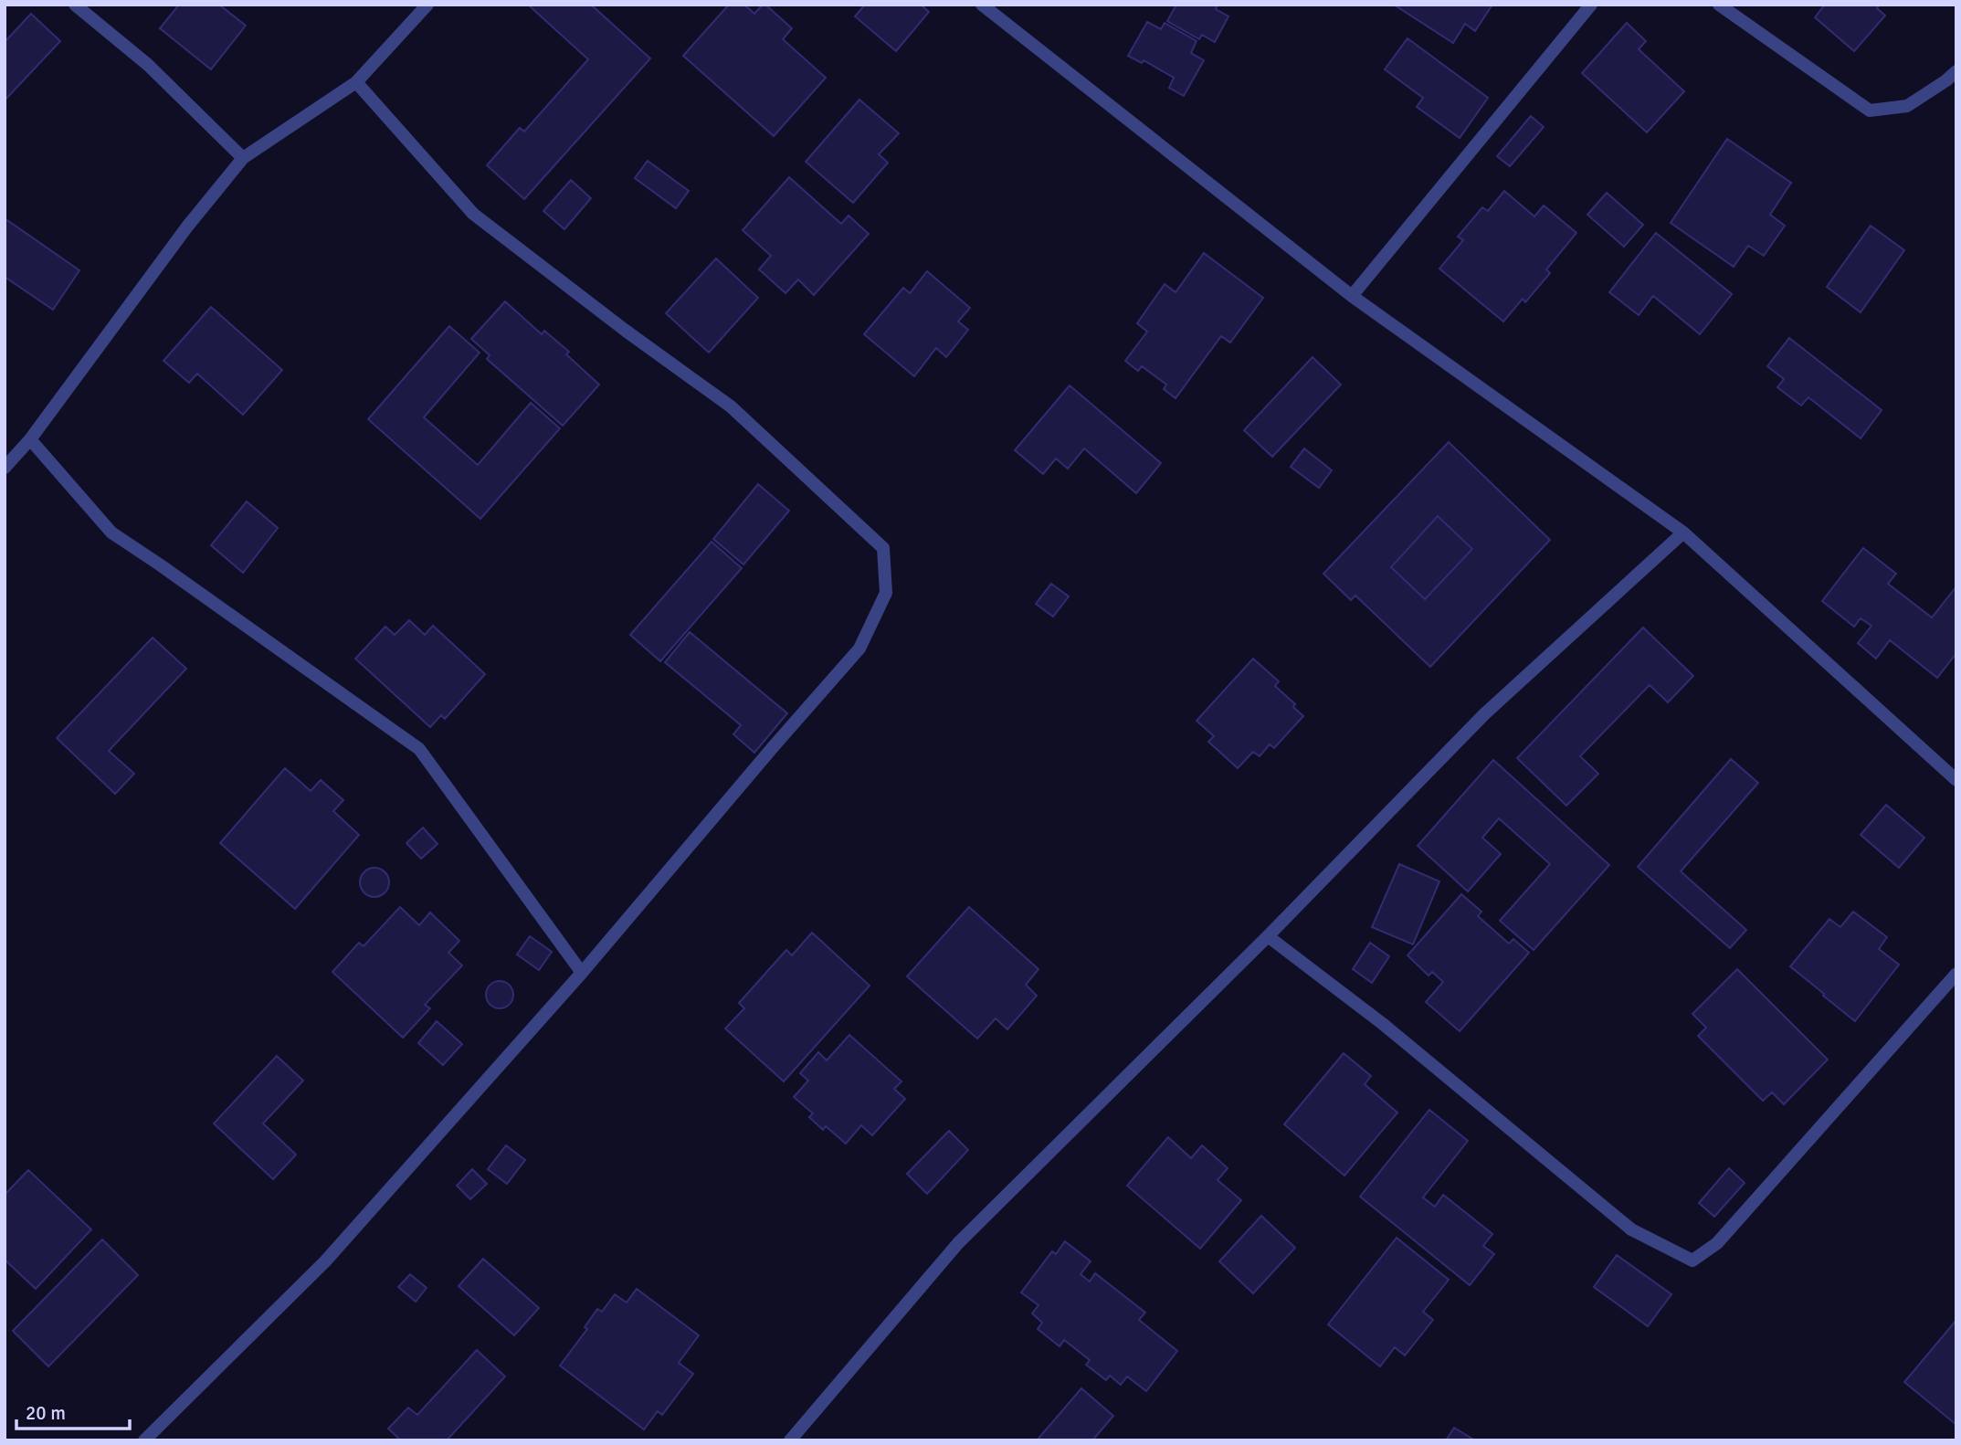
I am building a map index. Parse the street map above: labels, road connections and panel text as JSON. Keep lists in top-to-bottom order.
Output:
{
  "scale_bar": "20 m"
}
